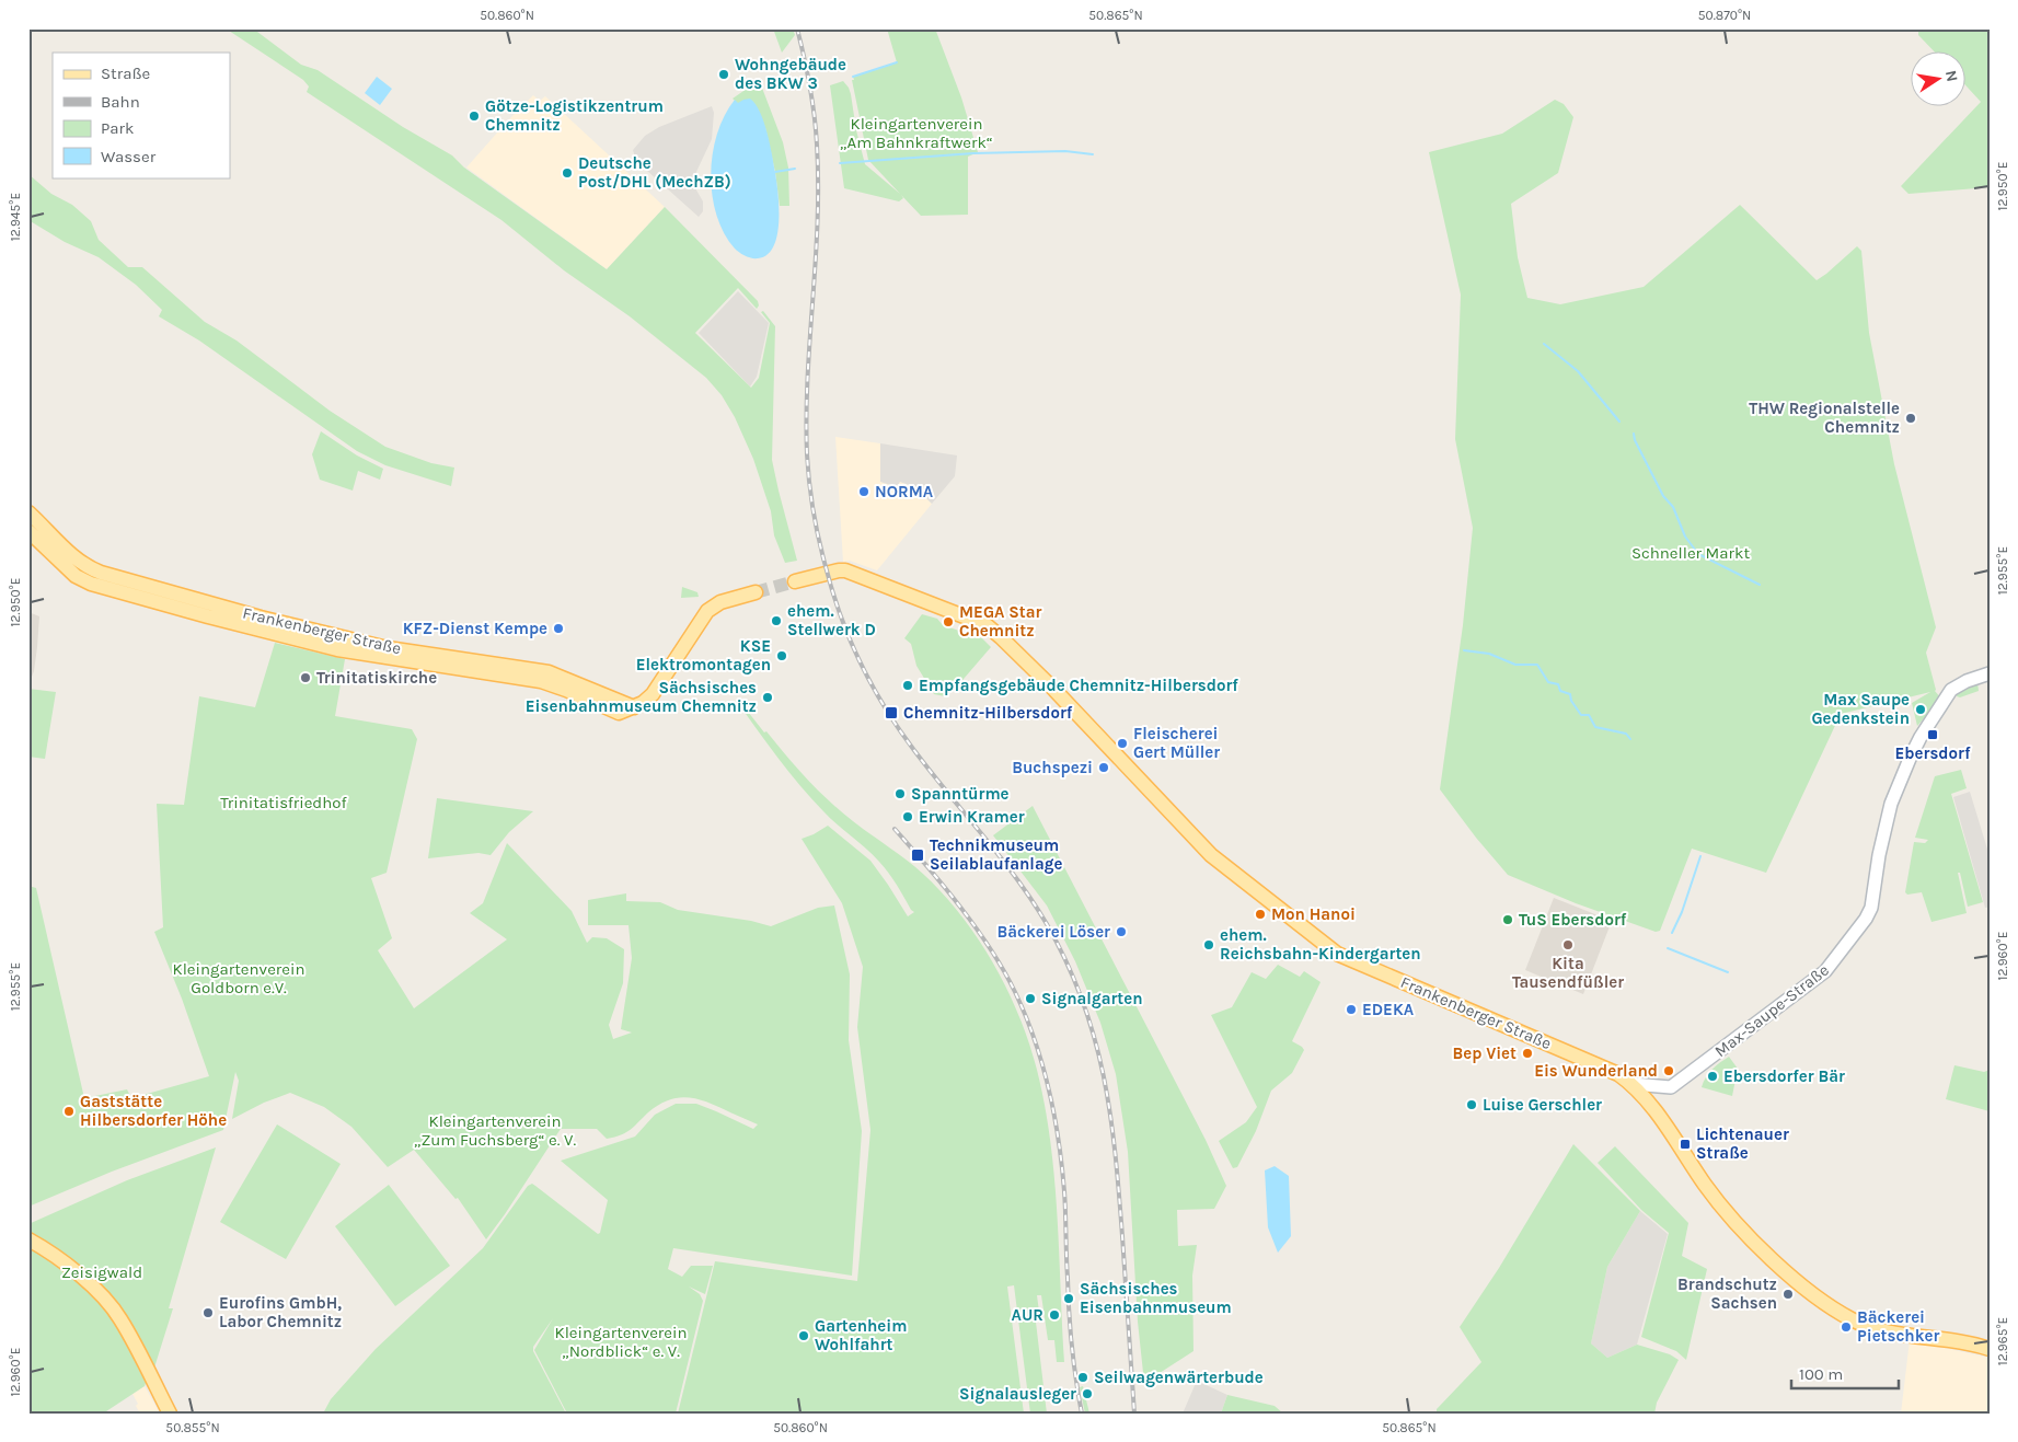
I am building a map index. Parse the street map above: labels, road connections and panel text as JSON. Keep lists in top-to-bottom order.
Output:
{
  "streets": {
    "main road": ["Frankenberger Straße"],
    "street": ["Max-Saupe-Straße"]
  },
  "crossings": [
    ["Frankenberger Straße", "Max-Saupe-Straße"]
  ],
  "parks": [
    "Kleingartenverein „Am Bahnkraftwerk“",
    "Schneller Markt",
    "Trinitatisfriedhof",
    "Kleingartenverein Goldborn e.V.",
    "Kleingartenverein „Zum Fuchsberg“ e. V.",
    "Zeisigwald",
    "Kleingartenverein „Nordblick“ e. V."
  ],
  "places": {
    "other": [
      "Wohngebäude des BKW 3",
      "Götze-Logistikzentrum Chemnitz",
      "Deutsche Post/DHL (MechZB)",
      "THW Regionalstelle Chemnitz",
      "NORMA",
      "ehem. Stellwerk D",
      "MEGA Star Chemnitz",
      "KFZ-Dienst Kempe",
      "KSE Elektromontagen",
      "Trinitatiskirche",
      "Empfangsgebäude Chemnitz-Hilbersdorf",
      "Sächsisches Eisenbahnmuseum Chemnitz",
      "Max Saupe Gedenkstein",
      "Fleischerei Gert Müller",
      "Buchspezi",
      "Spanntürme",
      "Erwin Kramer",
      "Mon Hanoi",
      "TuS Ebersdorf",
      "Bäckerei Löser",
      "ehem. Reichsbahn-Kindergarten",
      "Kita Tausendfüßler",
      "Signalgarten",
      "EDEKA",
      "Bep Viet",
      "Eis Wunderland",
      "Ebersdorfer Bär",
      "Luise Gerschler",
      "Gaststätte Hilbersdorfer Höhe",
      "Brandschutz Sachsen",
      "Sächsisches Eisenbahnmuseum",
      "Eurofins GmbH, Labor Chemnitz",
      "AUR",
      "Bäckerei Pietschker",
      "Gartenheim Wohlfahrt",
      "Seilwagenwärterbude",
      "Signalausleger"
    ],
    "transit": [
      "Chemnitz-Hilbersdorf",
      "Ebersdorf",
      "Technikmuseum Seilablaufanlage",
      "Lichtenauer Straße"
    ]
  },
  "legend": [
    "Straße",
    "Bahn",
    "Park",
    "Wasser"
  ],
  "scale_bar": "100 m",
  "north": "right",
  "coordinates": [
    "50.860°N",
    "50.865°N",
    "50.870°N",
    "12.950°E",
    "12.945°E",
    "12.955°E",
    "12.960°E",
    "12.965°E",
    "50.855°N"
  ]
}
